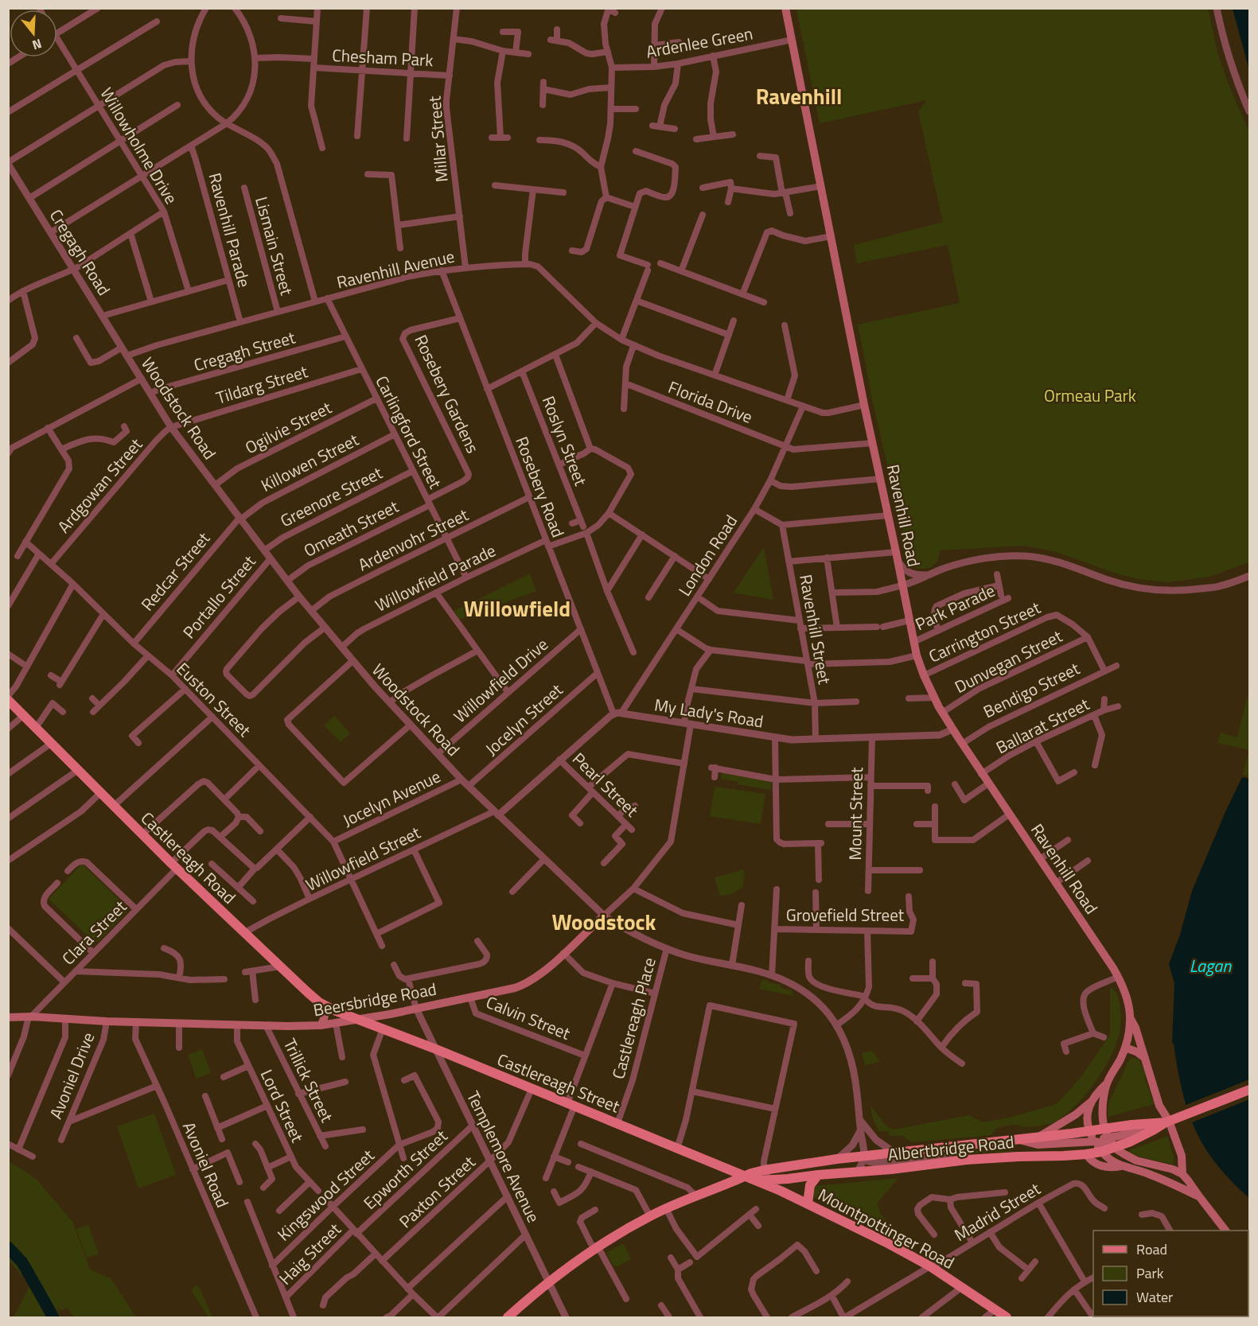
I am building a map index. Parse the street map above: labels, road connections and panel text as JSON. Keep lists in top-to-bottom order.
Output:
{
  "streets": {
    "main road": [
      "Ravenhill Road",
      "Castlereagh Road",
      "Beersbridge Road",
      "Castlereagh Street",
      "Albertbridge Road",
      "Mountpottinger Road"
    ],
    "street": [
      "Ardenlee Green",
      "Chesham Park",
      "Millar Street",
      "Willowholme Drive",
      "Ravenhill Parade",
      "Lismain Street",
      "Cregagh Road",
      "Ravenhill Avenue",
      "Cregagh Street",
      "Tildarg Street",
      "Rosebery Gardens",
      "Florida Drive",
      "Woodstock Road",
      "Ogilvie Street",
      "Carlingford Street",
      "Roslyn Street",
      "Killowen Street",
      "Ardgowan Street",
      "Rosebery Road",
      "Greenore Street",
      "Omeath Street",
      "Ardenvohr Street",
      "London Road",
      "Redcar Street",
      "Willowfield Parade",
      "Portallo Street",
      "Park Parade",
      "Ravenhill Street",
      "Carrington Street",
      "Dunvegan Street",
      "Willowfield Drive",
      "Bendigo Street",
      "Euston Street",
      "My Lady's Road",
      "Jocelyn Street",
      "Ballarat Street",
      "Pearl Street",
      "Jocelyn Avenue",
      "Mount Street",
      "Willowfield Street",
      "Grovefield Street",
      "Clara Street",
      "Calvin Street",
      "Castlereagh Place",
      "Avoniel Drive",
      "Trillick Street",
      "Lord Street",
      "Templemore Avenue",
      "Avoniel Road",
      "Epworth Street",
      "Paxton Street",
      "Kingswood Street",
      "Madrid Street",
      "Haig Street"
    ]
  },
  "crossings": [
    ["Ardenlee Green", "Ravenhill Road"],
    ["Chesham Park", "Millar Street"],
    ["Millar Street", "Ravenhill Avenue"],
    ["Ravenhill Parade", "Ravenhill Avenue"],
    ["Lismain Street", "Ravenhill Avenue"],
    ["Cregagh Road", "Ravenhill Avenue"],
    ["Cregagh Road", "Woodstock Road"],
    ["Ravenhill Avenue", "Woodstock Road"],
    ["Ravenhill Avenue", "Carlingford Street"],
    ["Ravenhill Avenue", "Rosebery Road"],
    ["Ravenhill Avenue", "Ravenhill Road"],
    ["Ravenhill Avenue", "London Road"],
    ["Cregagh Street", "Woodstock Road"],
    ["Cregagh Street", "Carlingford Street"],
    ["Tildarg Street", "Woodstock Road"],
    ["Tildarg Street", "Carlingford Street"],
    ["Tildarg Street", "Ardgowan Street"],
    ["Rosebery Gardens", "Carlingford Street"],
    ["Rosebery Gardens", "Rosebery Road"],
    ["Rosebery Gardens", "Omeath Street"],
    ["Florida Drive", "Ravenhill Road"],
    ["Florida Drive", "London Road"],
    ["Woodstock Road", "Ogilvie Street"],
    ["Woodstock Road", "Killowen Street"],
    ["Woodstock Road", "Ardgowan Street"],
    ["Woodstock Road", "Greenore Street"],
    ["Woodstock Road", "Omeath Street"],
    ["Woodstock Road", "Ardenvohr Street"],
    ["Woodstock Road", "Redcar Street"],
    ["Woodstock Road", "Willowfield Parade"],
    ["Woodstock Road", "Portallo Street"],
    ["Woodstock Road", "Willowfield Drive"],
    ["Woodstock Road", "Jocelyn Street"],
    ["Woodstock Road", "Jocelyn Avenue"],
    ["Woodstock Road", "Willowfield Street"],
    ["Woodstock Road", "Beersbridge Road"],
    ["Woodstock Road", "Castlereagh Place"],
    ["Woodstock Road", "Albertbridge Road"],
    ["Ogilvie Street", "Carlingford Street"],
    ["Carlingford Street", "Killowen Street"],
    ["Carlingford Street", "Greenore Street"],
    ["Carlingford Street", "Omeath Street"],
    ["Carlingford Street", "Ardenvohr Street"],
    ["Carlingford Street", "Willowfield Parade"],
    ["Killowen Street", "Redcar Street"],
    ["Ardgowan Street", "Euston Street"],
    ["Rosebery Road", "Ardenvohr Street"],
    ["Rosebery Road", "Willowfield Parade"],
    ["Rosebery Road", "Willowfield Drive"],
    ["Rosebery Road", "My Lady's Road"],
    ["Rosebery Road", "Jocelyn Street"],
    ["Ravenhill Road", "Park Parade"],
    ["Ravenhill Road", "Carrington Street"],
    ["Ravenhill Road", "Dunvegan Street"],
    ["Ravenhill Road", "Bendigo Street"],
    ["Ravenhill Road", "My Lady's Road"],
    ["Ravenhill Road", "Ballarat Street"],
    ["Ravenhill Road", "Albertbridge Road"],
    ["London Road", "My Lady's Road"],
    ["Redcar Street", "Euston Street"],
    ["Portallo Street", "Euston Street"],
    ["Ravenhill Street", "My Lady's Road"],
    ["Carrington Street", "Dunvegan Street"],
    ["Euston Street", "Jocelyn Avenue"],
    ["Euston Street", "Willowfield Street"],
    ["My Lady's Road", "Mount Street"],
    ["Castlereagh Road", "Willowfield Street"],
    ["Castlereagh Road", "Clara Street"],
    ["Castlereagh Road", "Beersbridge Road"],
    ["Castlereagh Road", "Castlereagh Street"],
    ["Clara Street", "Beersbridge Road"],
    ["Beersbridge Road", "Calvin Street"],
    ["Beersbridge Road", "Avoniel Drive"],
    ["Beersbridge Road", "Trillick Street"],
    ["Beersbridge Road", "Castlereagh Street"],
    ["Beersbridge Road", "Lord Street"],
    ["Beersbridge Road", "Templemore Avenue"],
    ["Beersbridge Road", "Avoniel Road"],
    ["Castlereagh Place", "Castlereagh Street"],
    ["Castlereagh Street", "Albertbridge Road"],
    ["Castlereagh Street", "Templemore Avenue"],
    ["Castlereagh Street", "Paxton Street"],
    ["Castlereagh Street", "Mountpottinger Road"],
    ["Albertbridge Road", "Templemore Avenue"],
    ["Albertbridge Road", "Mountpottinger Road"],
    ["Templemore Avenue", "Epworth Street"],
    ["Templemore Avenue", "Paxton Street"],
    ["Epworth Street", "Haig Street"],
    ["Madrid Street", "Mountpottinger Road"]
  ],
  "districts": ["Ravenhill", "Willowfield", "Woodstock"],
  "water": ["Lagan"],
  "parks": ["Ormeau Park"],
  "legend": ["Road", "Park", "Water"],
  "north": "bottom"
}
